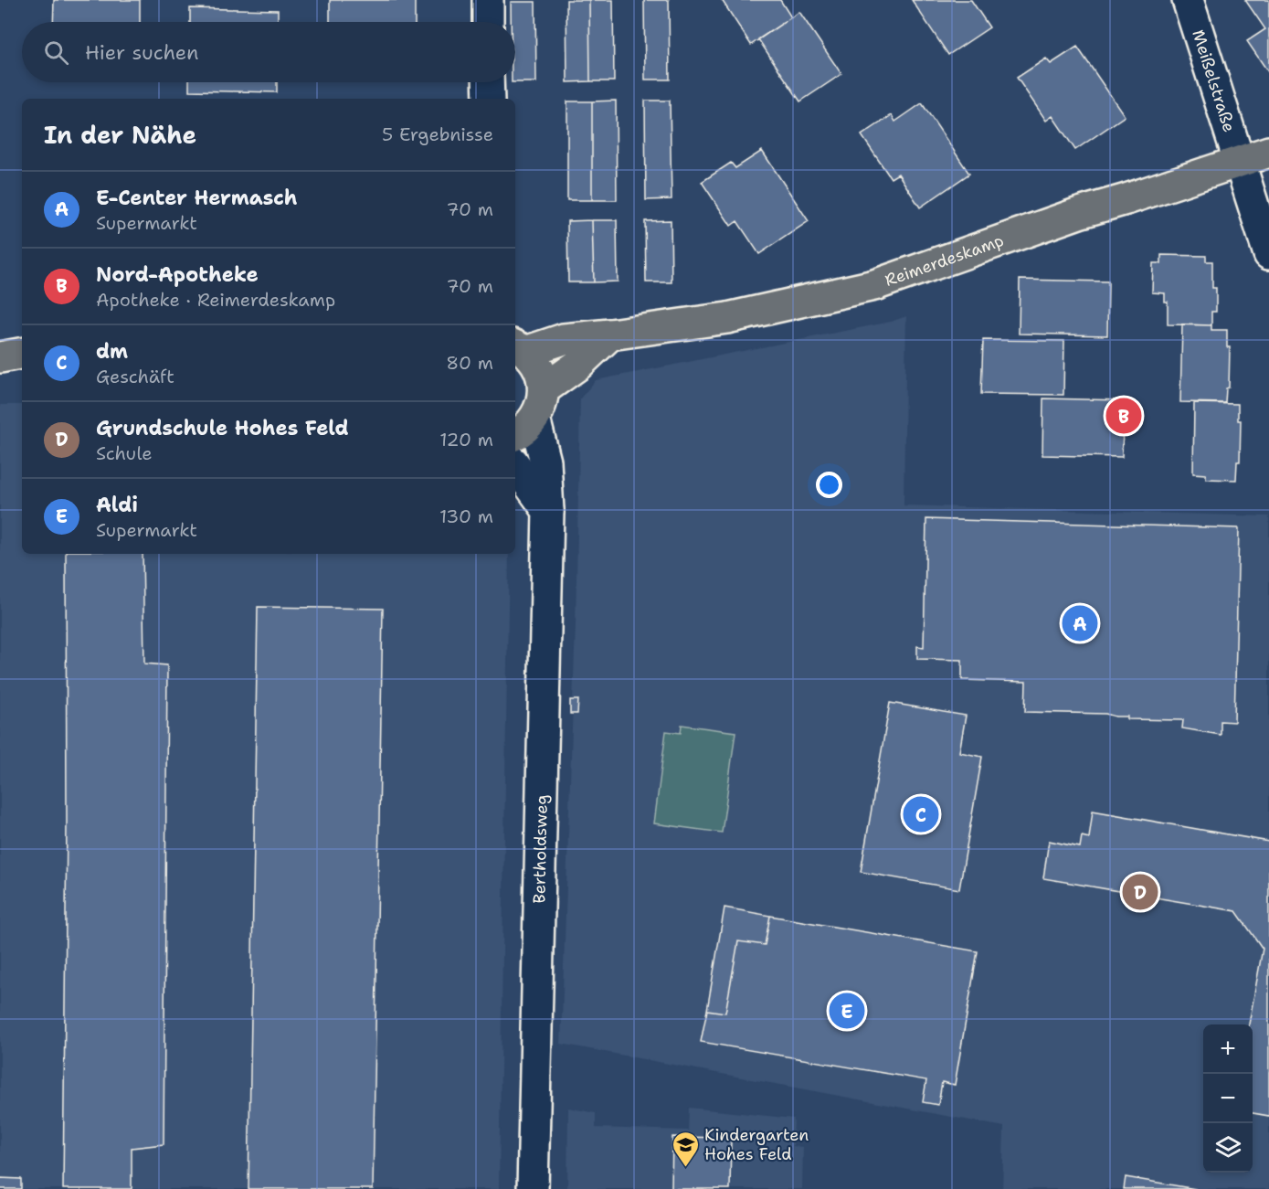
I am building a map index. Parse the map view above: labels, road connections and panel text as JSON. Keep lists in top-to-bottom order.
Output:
{
  "streets": {
    "main road": ["Reimerdeskamp"],
    "street": ["Meißelstraße", "Bertholdsweg"]
  },
  "crossings": [
    ["Meißelstraße", "Reimerdeskamp"]
  ],
  "places": {
    "school or university": ["Kindergarten Hohes Feld"]
  },
  "page": {
    "search": "Hier suchen",
    "heading": ["In der Nähe", "5 Ergebnisse"],
    "list": [
      {
        "mark": "A",
        "name": "E-Center Hermasch",
        "note": "Supermarkt",
        "value": "70 m"
      },
      {
        "mark": "B",
        "name": "Nord-Apotheke",
        "note": "Apotheke · Reimerdeskamp",
        "value": "70 m"
      },
      {
        "mark": "C",
        "name": "dm",
        "note": "Geschäft",
        "value": "80 m"
      },
      {
        "mark": "D",
        "name": "Grundschule Hohes Feld",
        "note": "Schule",
        "value": "120 m"
      },
      {
        "mark": "E",
        "name": "Aldi",
        "note": "Supermarkt",
        "value": "130 m"
      }
    ],
    "pins": [
      "B",
      "A",
      "C",
      "D",
      "E"
    ],
    "map_buttons": ["+", "−"]
  }
}
